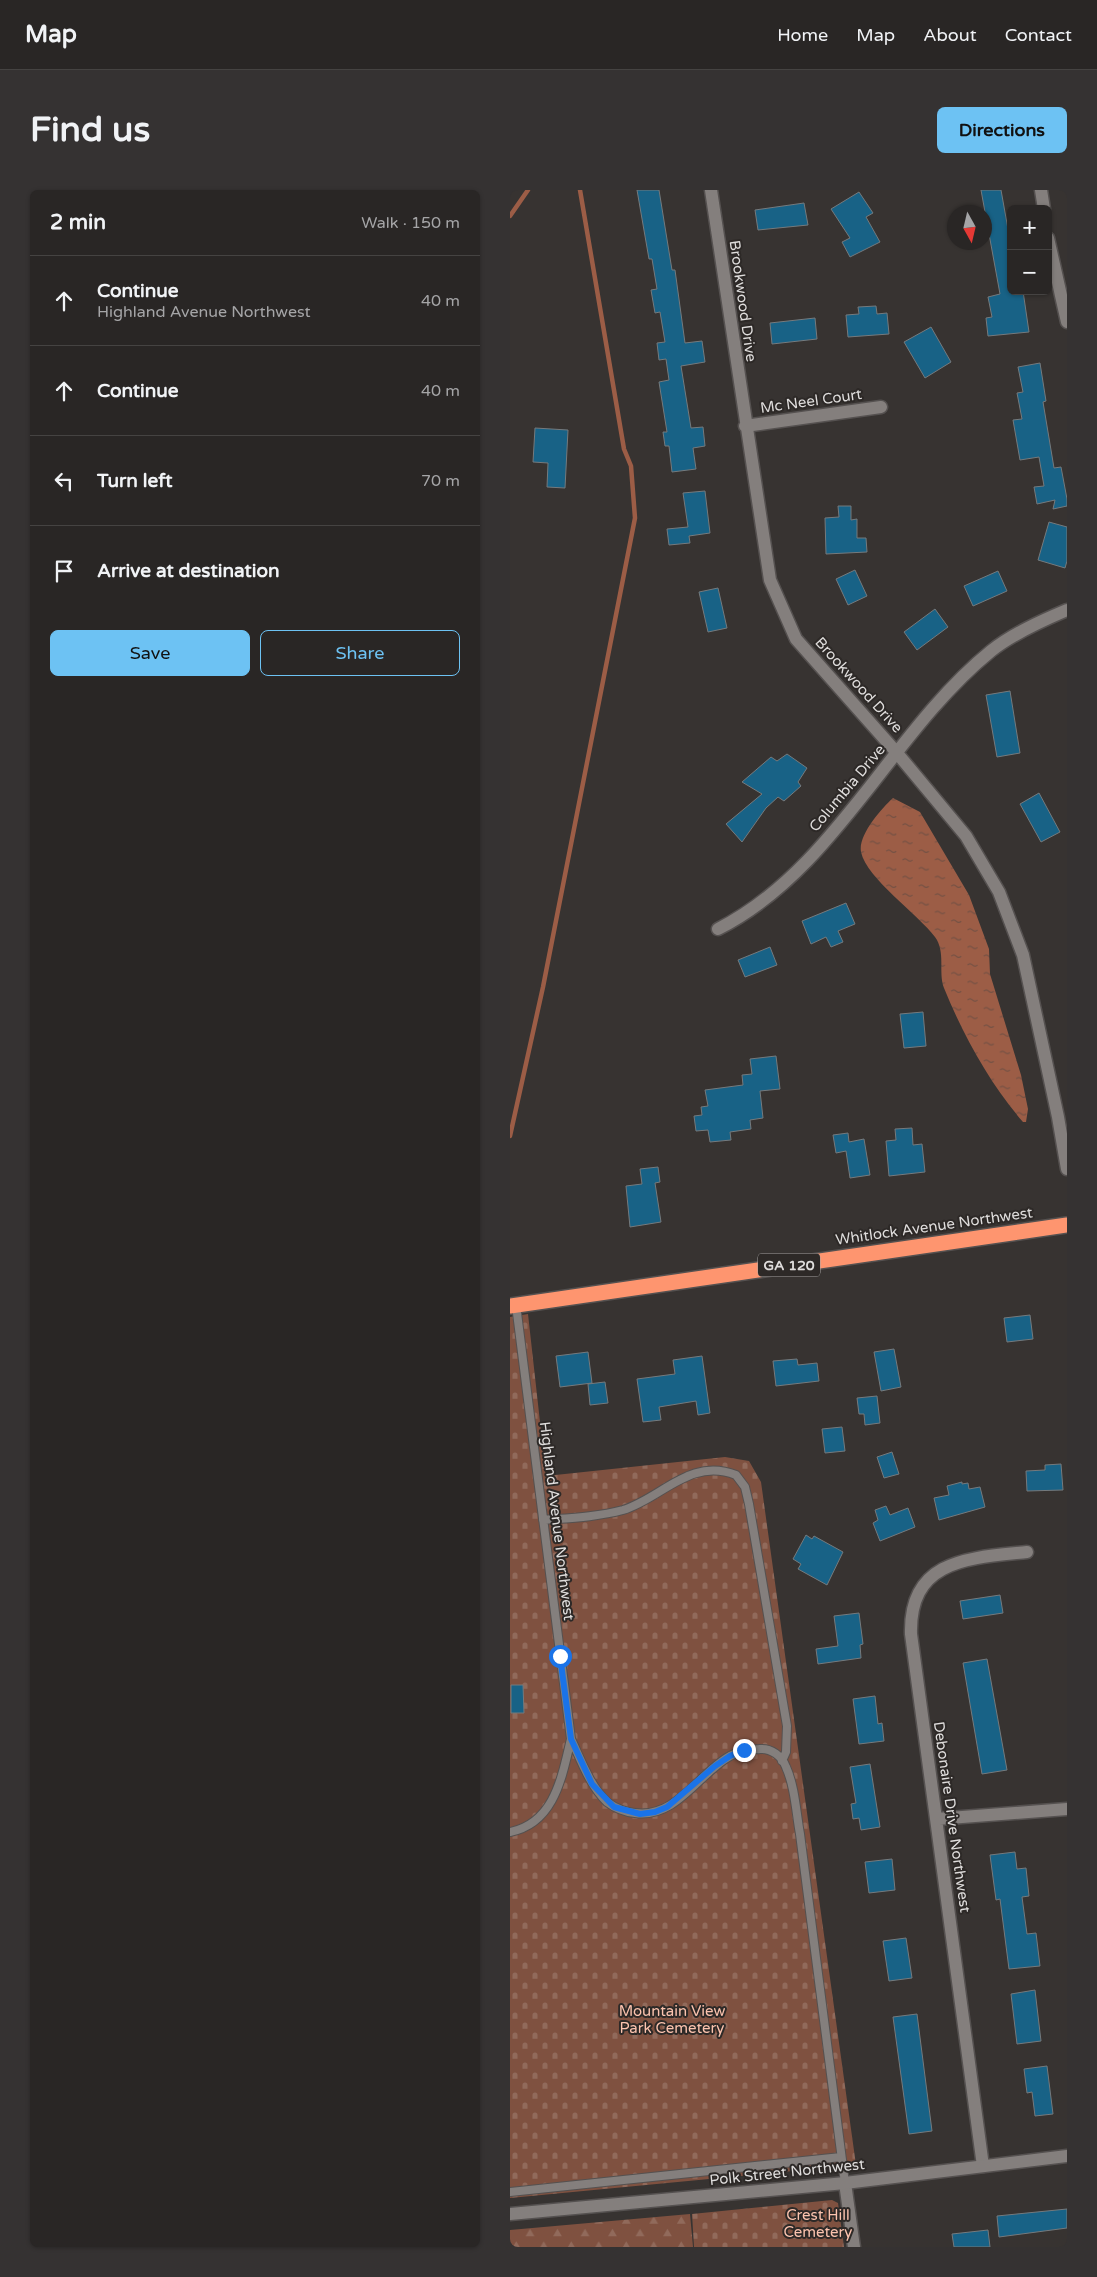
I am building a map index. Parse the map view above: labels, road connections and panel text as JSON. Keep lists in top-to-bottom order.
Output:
{
  "streets": {
    "highway": ["Whitlock Avenue Northwest", "GA 120"],
    "street": [
      "Brookwood Drive",
      "Mc Neel Court",
      "Columbia Drive",
      "Debonaire Drive Northwest",
      "Polk Street Northwest"
    ],
    "lane": ["Highland Avenue Northwest"]
  },
  "crossings": [
    ["Brookwood Drive", "Mc Neel Court"],
    ["Brookwood Drive", "Columbia Drive"],
    ["Whitlock Avenue Northwest", "Highland Avenue Northwest"],
    ["Debonaire Drive Northwest", "Polk Street Northwest"]
  ],
  "parks": ["Mountain View Park Cemetery", "Crest Hill Cemetery"],
  "north": "bottom",
  "page": {
    "header": "Map",
    "nav": [
      "Home",
      "Map",
      "About",
      "Contact"
    ],
    "buttons": [
      "Directions",
      ["Save", "Share"]
    ],
    "title": "Find us",
    "heading": ["2 min", "Walk · 150 m"],
    "map_buttons": ["+", "−"],
    "list": [
      ["Continue", "Highland Avenue Northwest", "40 m"],
      ["Continue", "40 m"],
      ["Turn left", "70 m"],
      "Arrive at destination"
    ]
  }
}
